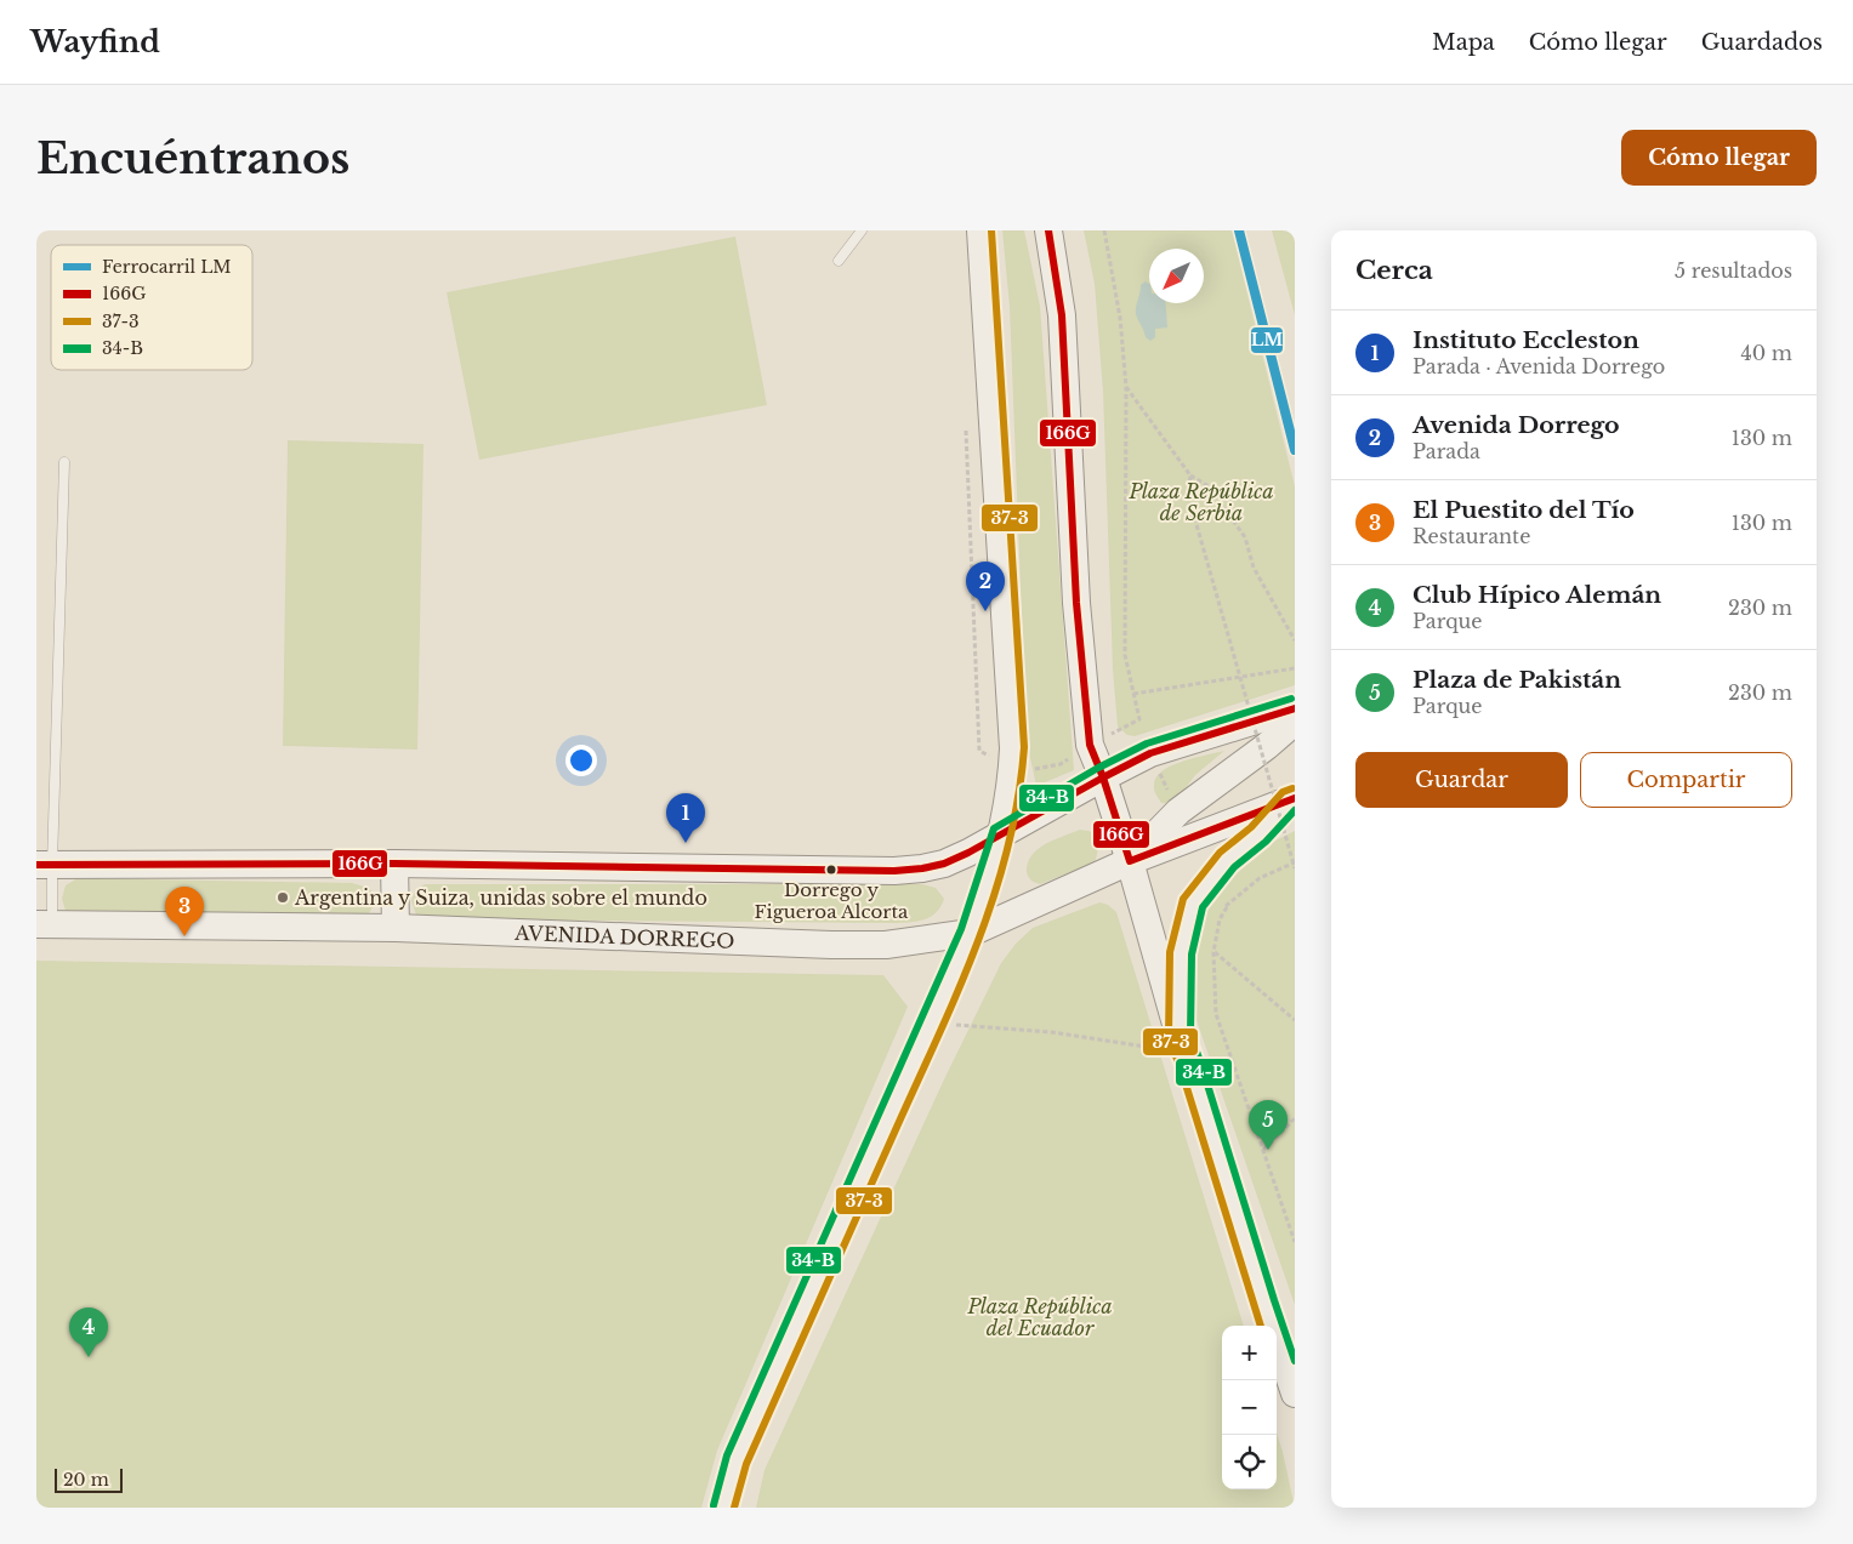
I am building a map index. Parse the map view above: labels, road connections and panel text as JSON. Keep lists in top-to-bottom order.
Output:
{
  "streets": {
    "main road": ["AVENIDA DORREGO"]
  },
  "parks": ["Plaza República de Serbia", "Plaza República del Ecuador"],
  "places": ["Dorrego y Figueroa Alcorta", "Argentina y Suiza, unidas sobre el mundo"],
  "lines": [
    "rail line LM",
    "transit line 166G",
    "transit line 37-3",
    "transit line 34-B"
  ],
  "legend": [
    "Ferrocarril LM",
    "166G",
    "37-3",
    "34-B"
  ],
  "scale_bar": "20 m",
  "north": "bottom left",
  "page": {
    "header": "Wayfind",
    "nav": ["Mapa", "Cómo llegar", "Guardados"],
    "buttons": [
      "Cómo llegar",
      ["Guardar", "Compartir"]
    ],
    "title": "Encuéntranos",
    "heading": ["Cerca", "5 resultados"],
    "list": [
      {
        "mark": "1",
        "name": "Instituto Eccleston",
        "note": "Parada · Avenida Dorrego",
        "value": "40 m"
      },
      {
        "mark": "2",
        "name": "Avenida Dorrego",
        "note": "Parada",
        "value": "130 m"
      },
      {
        "mark": "3",
        "name": "El Puestito del Tío",
        "note": "Restaurante",
        "value": "130 m"
      },
      {
        "mark": "4",
        "name": "Club Hípico Alemán",
        "note": "Parque",
        "value": "230 m"
      },
      {
        "mark": "5",
        "name": "Plaza de Pakistán",
        "note": "Parque",
        "value": "230 m"
      }
    ],
    "pins": [
      "2",
      "1",
      "3",
      "5",
      "4"
    ],
    "map_buttons": ["+", "−"],
    "scale": "20 m"
  }
}
